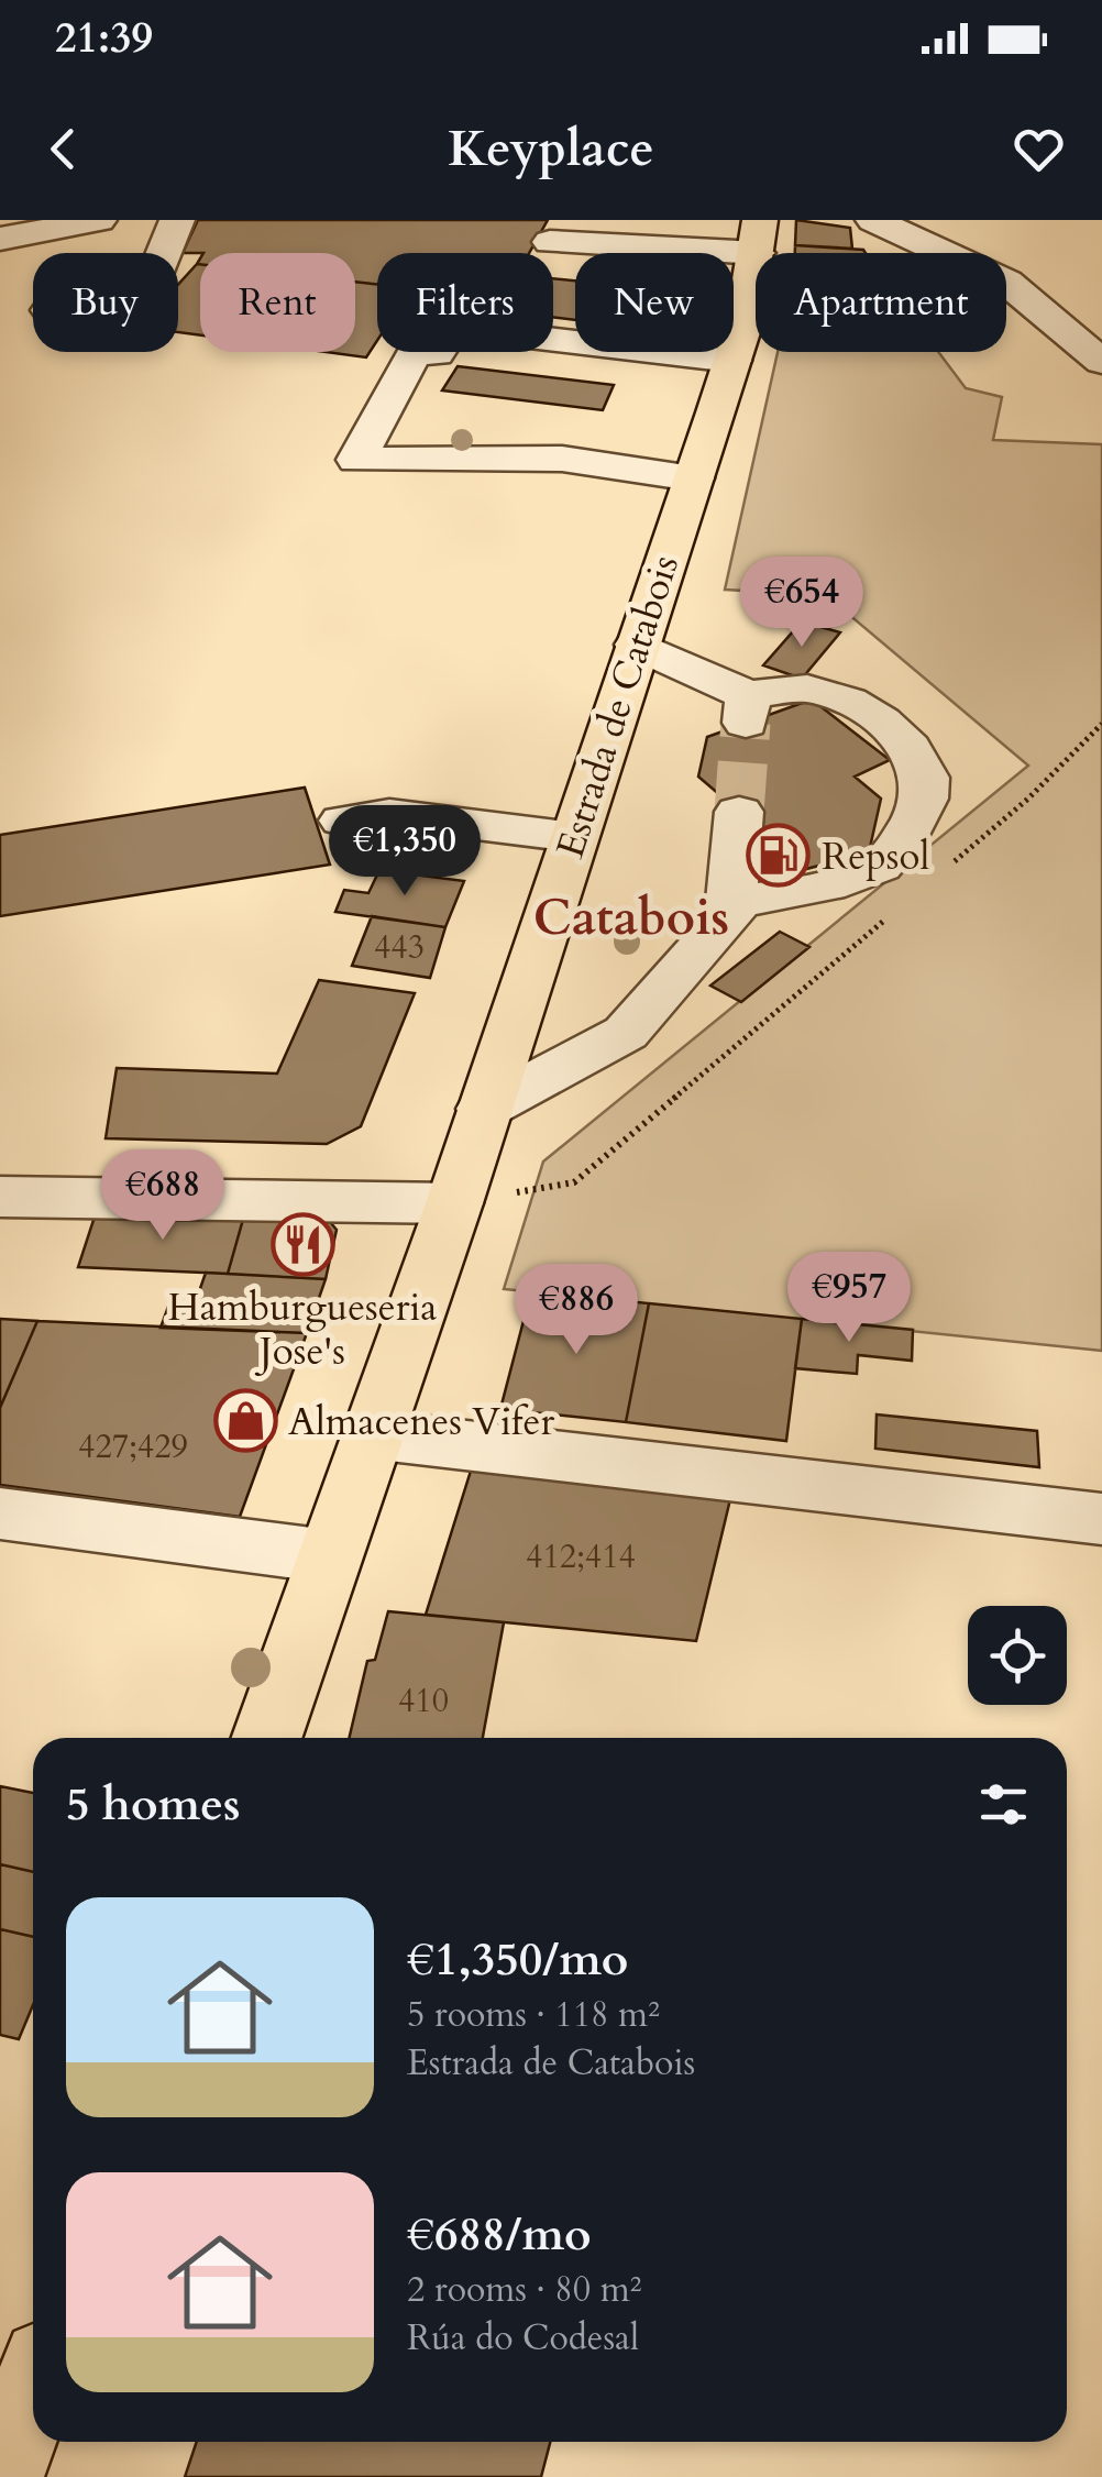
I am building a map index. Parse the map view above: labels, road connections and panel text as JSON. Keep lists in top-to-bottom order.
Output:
{
  "streets": {
    "main road": ["Estrada de Catabois"]
  },
  "districts": ["Catabois"],
  "places": {
    "fuel station": ["Repsol"],
    "restaurant": ["Hamburgueseria Jose's"],
    "shop": ["Almacenes Vifer"]
  },
  "house_numbers": [
    "443",
    "427;429",
    "412;414",
    "410"
  ],
  "page": {
    "status": "21:39",
    "header": "Keyplace",
    "chip": [
      "Buy",
      "Rent",
      "Filters",
      "New",
      "Apartment"
    ],
    "price": [
      "€654",
      "€1,350",
      "€688",
      "€957",
      "€886"
    ],
    "heading": "5 homes",
    "list": [
      {
        "name": "€1,350/mo",
        "note": "5 rooms · 118 m² · Estrada de Catabois"
      },
      {
        "name": "€688/mo",
        "note": "2 rooms · 80 m² · Rúa do Codesal"
      }
    ]
  }
}
